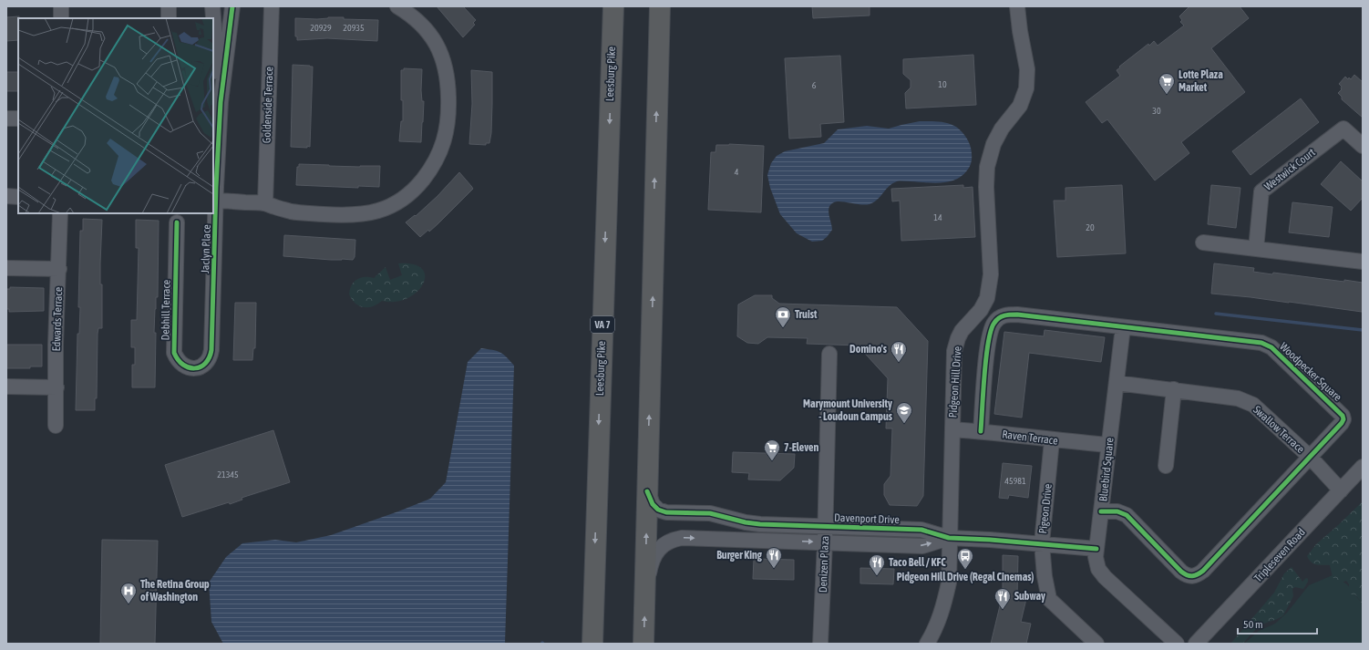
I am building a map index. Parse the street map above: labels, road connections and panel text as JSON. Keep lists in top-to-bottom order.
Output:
{
  "streets": {
    "highway": ["Leesburg Pike", "VA 7"],
    "street": [
      "Goldenside Terrace",
      "Westwick Court",
      "Jaclyn Place",
      "Debhill Terrace",
      "Edwards Terrace",
      "Woodpecker Square",
      "Pidgeon Hill Drive",
      "Swallow Terrace",
      "Raven Terrace",
      "Bluebird Square",
      "Pigeon Drive",
      "Davenport Drive",
      "Tripleseven Road",
      "Denizen Plaza"
    ]
  },
  "crossings": [
    ["Jaclyn Place", "Debhill Terrace"],
    ["Woodpecker Square", "Swallow Terrace"],
    ["Woodpecker Square", "Raven Terrace"],
    ["Woodpecker Square", "Bluebird Square"],
    ["Pidgeon Hill Drive", "Raven Terrace"],
    ["Pidgeon Hill Drive", "Davenport Drive"],
    ["Swallow Terrace", "Bluebird Square"],
    ["Swallow Terrace", "Tripleseven Road"],
    ["Raven Terrace", "Bluebird Square"],
    ["Raven Terrace", "Pigeon Drive"],
    ["Bluebird Square", "Davenport Drive"],
    ["Pigeon Drive", "Davenport Drive"],
    ["Davenport Drive", "Denizen Plaza"]
  ],
  "places": {
    "supermarket": ["Lotte Plaza Market", "7-Eleven"],
    "bank": ["Truist"],
    "restaurant": [
      "Domino's",
      "Burger King",
      "Taco Bell / KFC",
      "Subway"
    ],
    "school or university": ["Marymount University - Loudoun Campus"],
    "bus stop": ["Pidgeon Hill Drive (Regal Cinemas)"],
    "hospital": ["The Retina Group of Washington"]
  },
  "house_numbers": [
    "20929",
    "20935",
    "10",
    "6",
    "30",
    "4",
    "14",
    "20",
    "21345",
    "45981"
  ],
  "scale_bar": "50 m"
}
